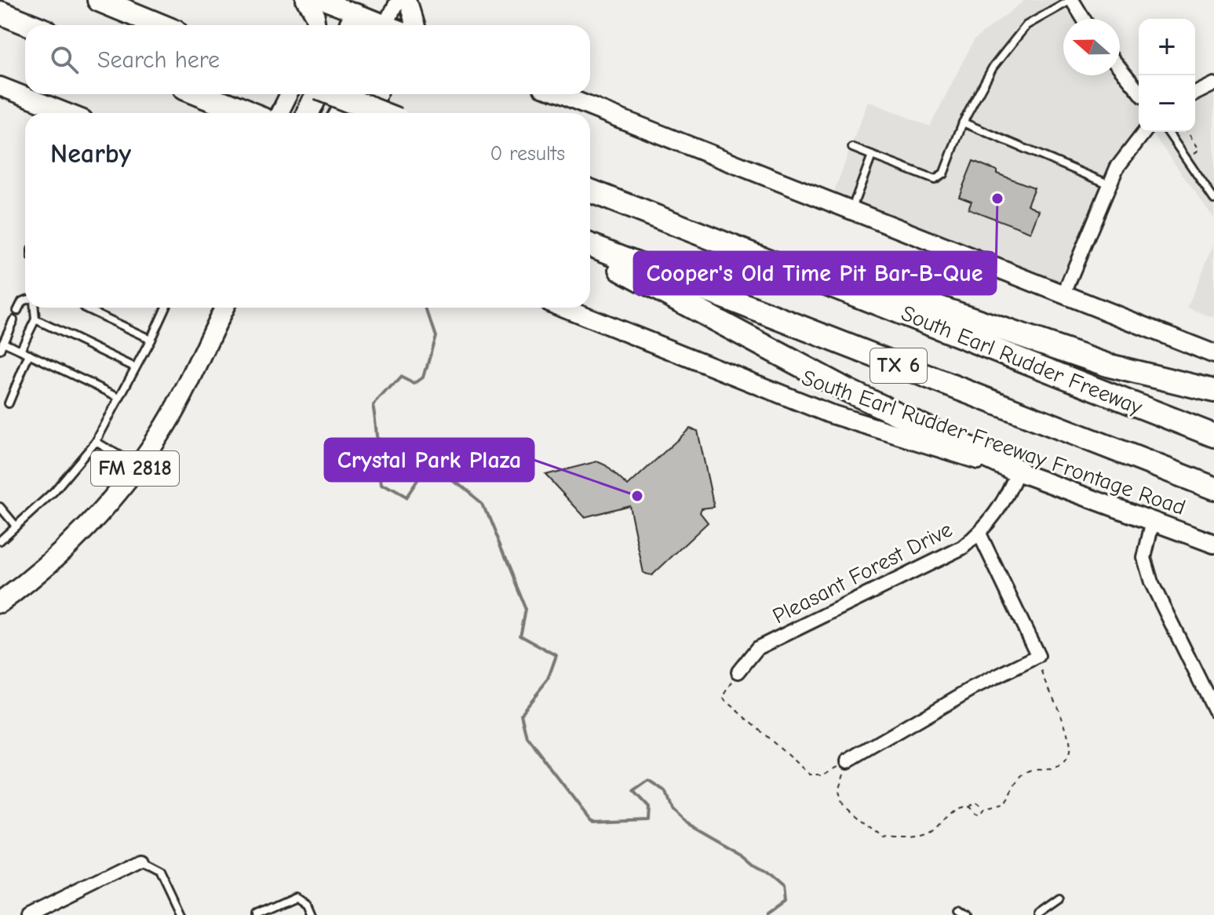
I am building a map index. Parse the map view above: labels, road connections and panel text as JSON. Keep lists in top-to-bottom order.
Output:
{
  "streets": {
    "highway": ["South Earl Rudder Freeway", "TX 6"],
    "main road": ["South Earl Rudder Freeway Frontage Road", "FM 2818"],
    "street": ["Pleasant Forest Drive"]
  },
  "crossings": [
    ["South Earl Rudder Freeway Frontage Road", "Pleasant Forest Drive"]
  ],
  "places": ["Cooper's Old Time Pit Bar-B-Que", "Crystal Park Plaza"],
  "north": "left",
  "page": {
    "map_buttons": ["+", "−"],
    "search": "Search here",
    "heading": ["Nearby", "0 results"]
  }
}
